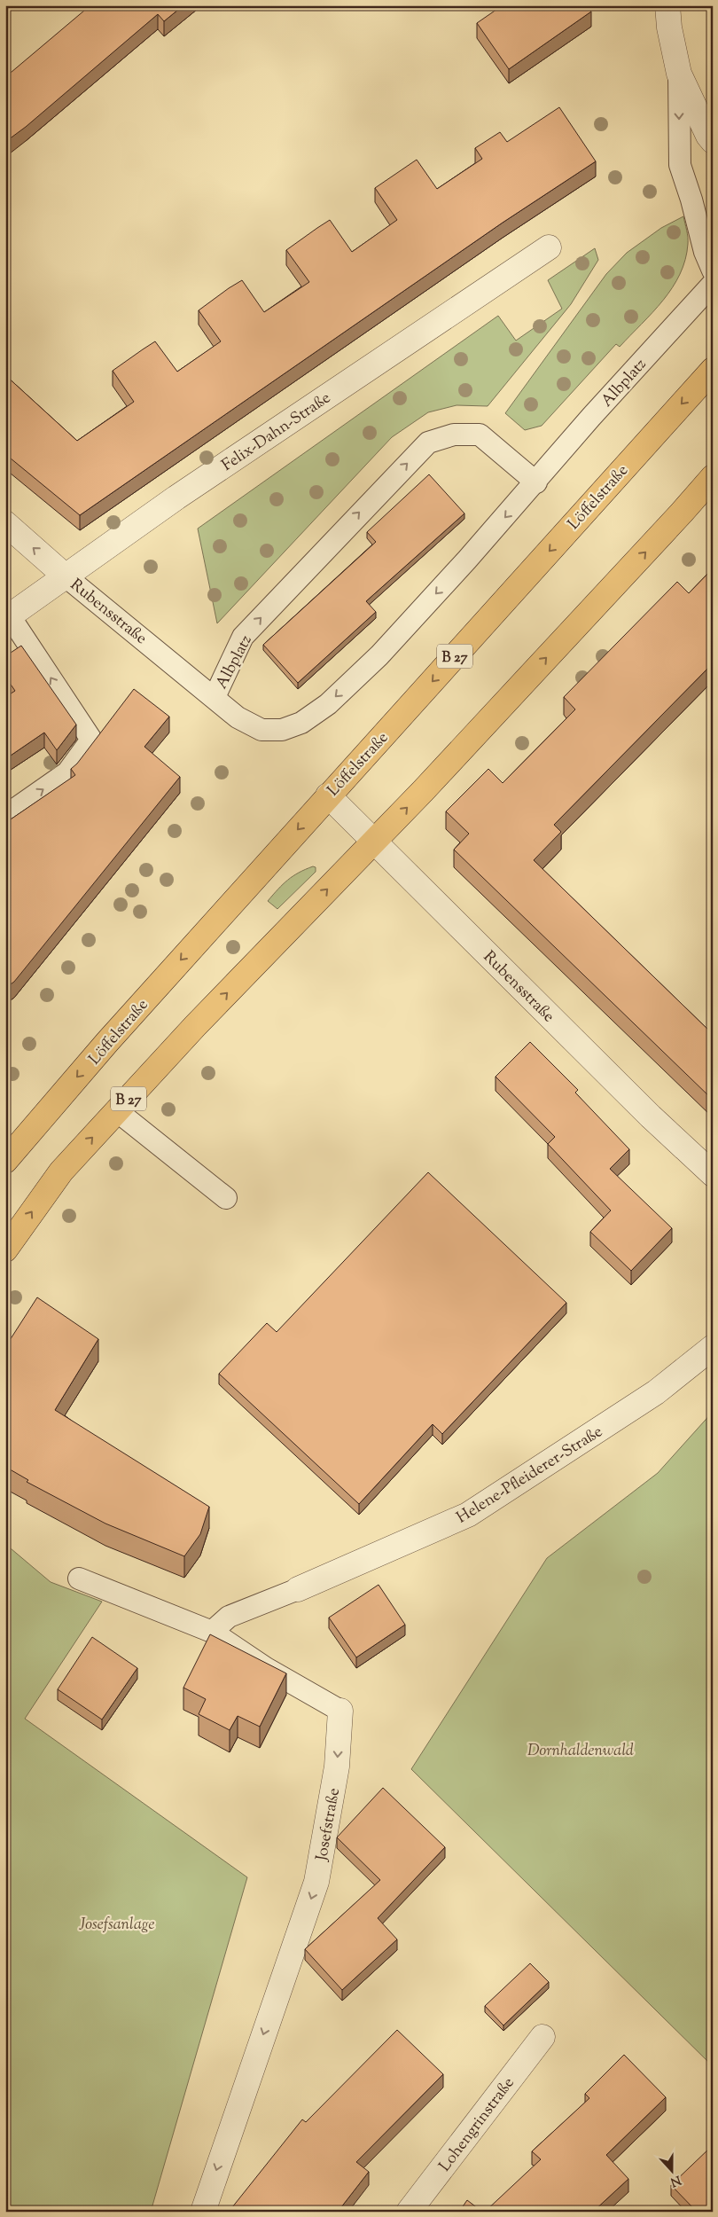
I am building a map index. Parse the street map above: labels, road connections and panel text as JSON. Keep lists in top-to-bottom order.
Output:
{
  "streets": {
    "main road": ["Löffelstraße", "B 27"],
    "street": [
      "Felix-Dahn-Straße",
      "Rubensstraße",
      "Helene-Pfleiderer-Straße",
      "Josefstraße",
      "Lohengrinstraße"
    ],
    "lane": ["Albplatz"]
  },
  "crossings": [
    ["Albplatz", "Rubensstraße"],
    ["Felix-Dahn-Straße", "Rubensstraße"],
    ["Löffelstraße", "Rubensstraße"],
    ["Rubensstraße", "B 27"],
    ["Helene-Pfleiderer-Straße", "Josefstraße"]
  ],
  "one_way": ["Josefstraße"],
  "parks": ["Dornhaldenwald", "Josefsanlage"],
  "north": "bottom"
}
